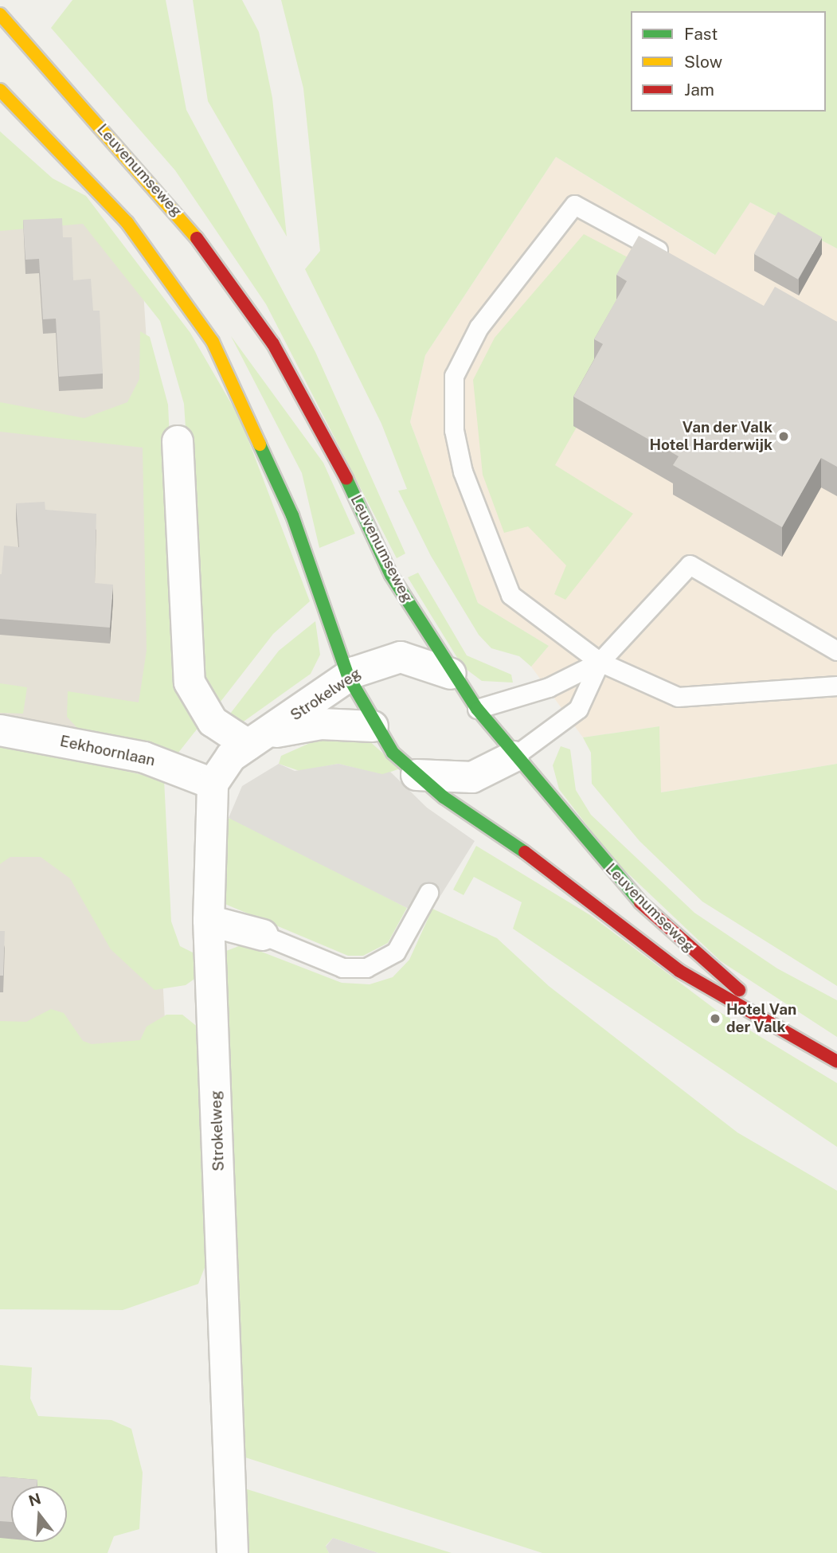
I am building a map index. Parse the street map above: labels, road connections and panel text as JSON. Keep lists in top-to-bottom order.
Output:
{
  "streets": {
    "main road": ["Leuvenumseweg"],
    "street": ["Strokelweg", "Eekhoornlaan"]
  },
  "crossings": [
    ["Leuvenumseweg", "Strokelweg"],
    ["Strokelweg", "Eekhoornlaan"]
  ],
  "places": ["Van der Valk Hotel Harderwijk", "Hotel Van der Valk"],
  "legend": ["Fast", "Slow", "Jam"],
  "north": "top"
}
